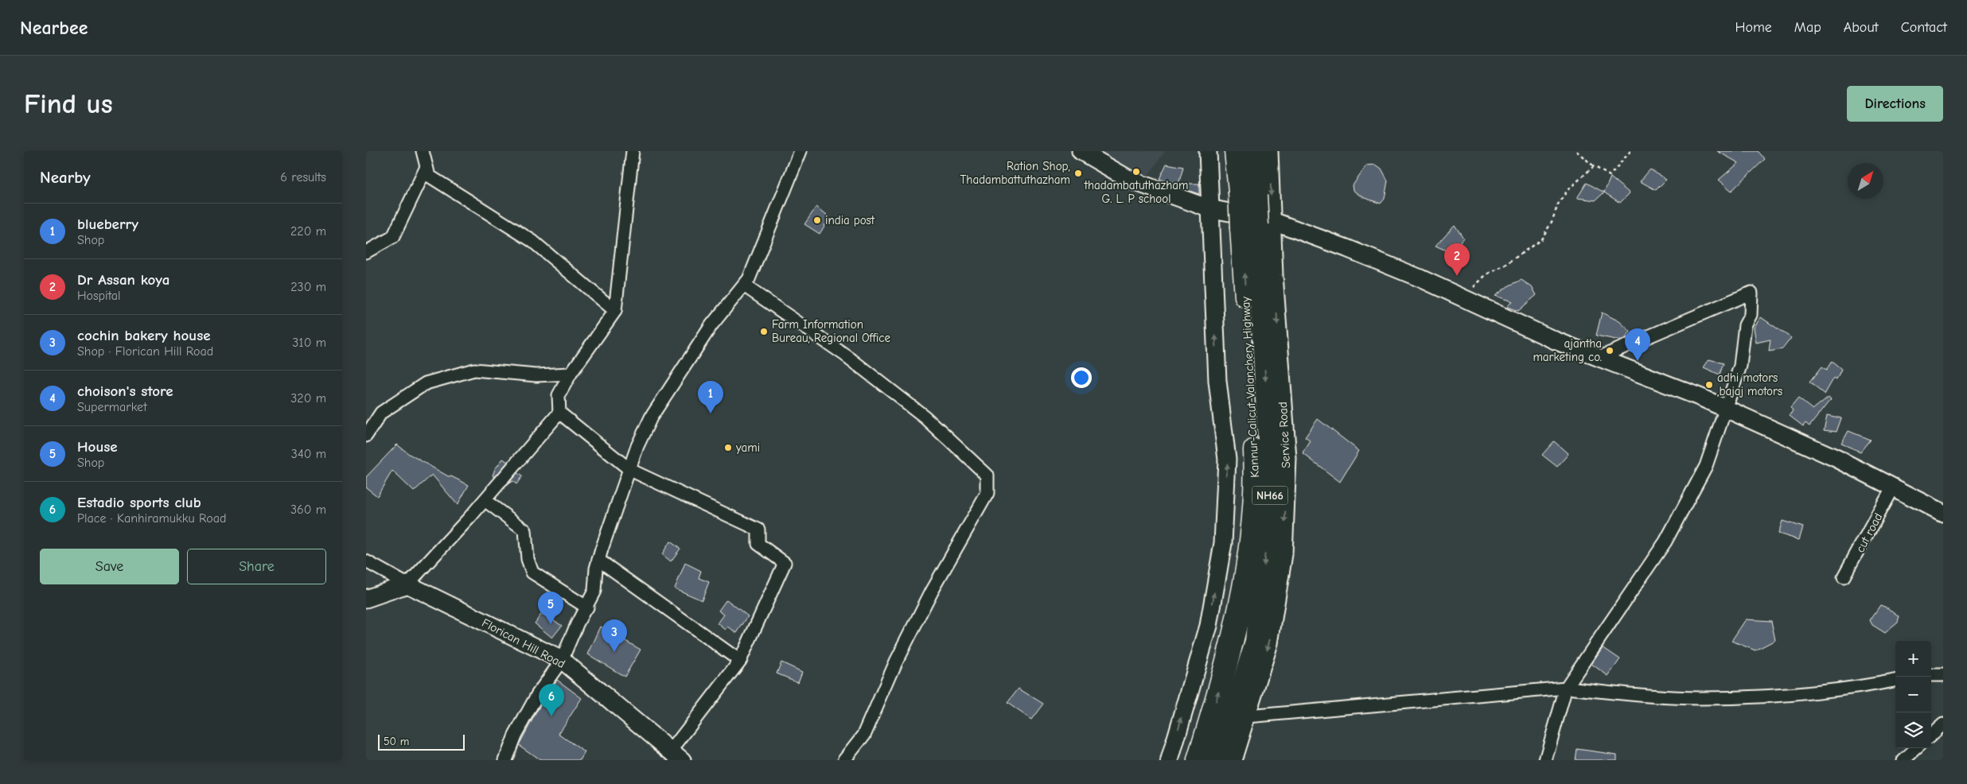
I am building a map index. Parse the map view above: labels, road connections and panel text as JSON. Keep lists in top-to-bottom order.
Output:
{
  "streets": {
    "highway": ["Kannur-Calicut-Valanchery Highway", "NH66"],
    "street": ["Service Road", "cut road", "Florican Hill Road"]
  },
  "crossings": [
    ["Kannur-Calicut-Valanchery Highway", "Service Road"],
    ["Kannur-Calicut-Valanchery Highway", "NH66"],
    ["Service Road", "NH66"]
  ],
  "places": [
    "thadambatuthazham G. L. P school",
    "Ration Shop, Thadambattuthazham",
    "india post",
    "Farm Information Bureau, Regional Office",
    "ajantha marketing co.",
    "adhi motors ,bajaj motors",
    "yami"
  ],
  "scale_bar": "50 m",
  "north": "top right",
  "page": {
    "header": "Nearbee",
    "nav": [
      "Home",
      "Map",
      "About",
      "Contact"
    ],
    "buttons": [
      "Directions",
      ["Save", "Share"]
    ],
    "title": "Find us",
    "heading": ["Nearby", "6 results"],
    "list": [
      {
        "mark": "1",
        "name": "blueberry",
        "note": "Shop",
        "value": "220 m"
      },
      {
        "mark": "2",
        "name": "Dr Assan koya",
        "note": "Hospital",
        "value": "230 m"
      },
      {
        "mark": "3",
        "name": "cochin bakery house",
        "note": "Shop · Florican Hill Road",
        "value": "310 m"
      },
      {
        "mark": "4",
        "name": "choison's store",
        "note": "Supermarket",
        "value": "320 m"
      },
      {
        "mark": "5",
        "name": "House",
        "note": "Shop",
        "value": "340 m"
      },
      {
        "mark": "6",
        "name": "Estadio sports club",
        "note": "Place · Kanhiramukku Road",
        "value": "360 m"
      }
    ],
    "pins": [
      "2",
      "4",
      "1",
      "5",
      "3",
      "6"
    ],
    "map_buttons": ["+", "−"],
    "scale": "50 m"
  }
}
